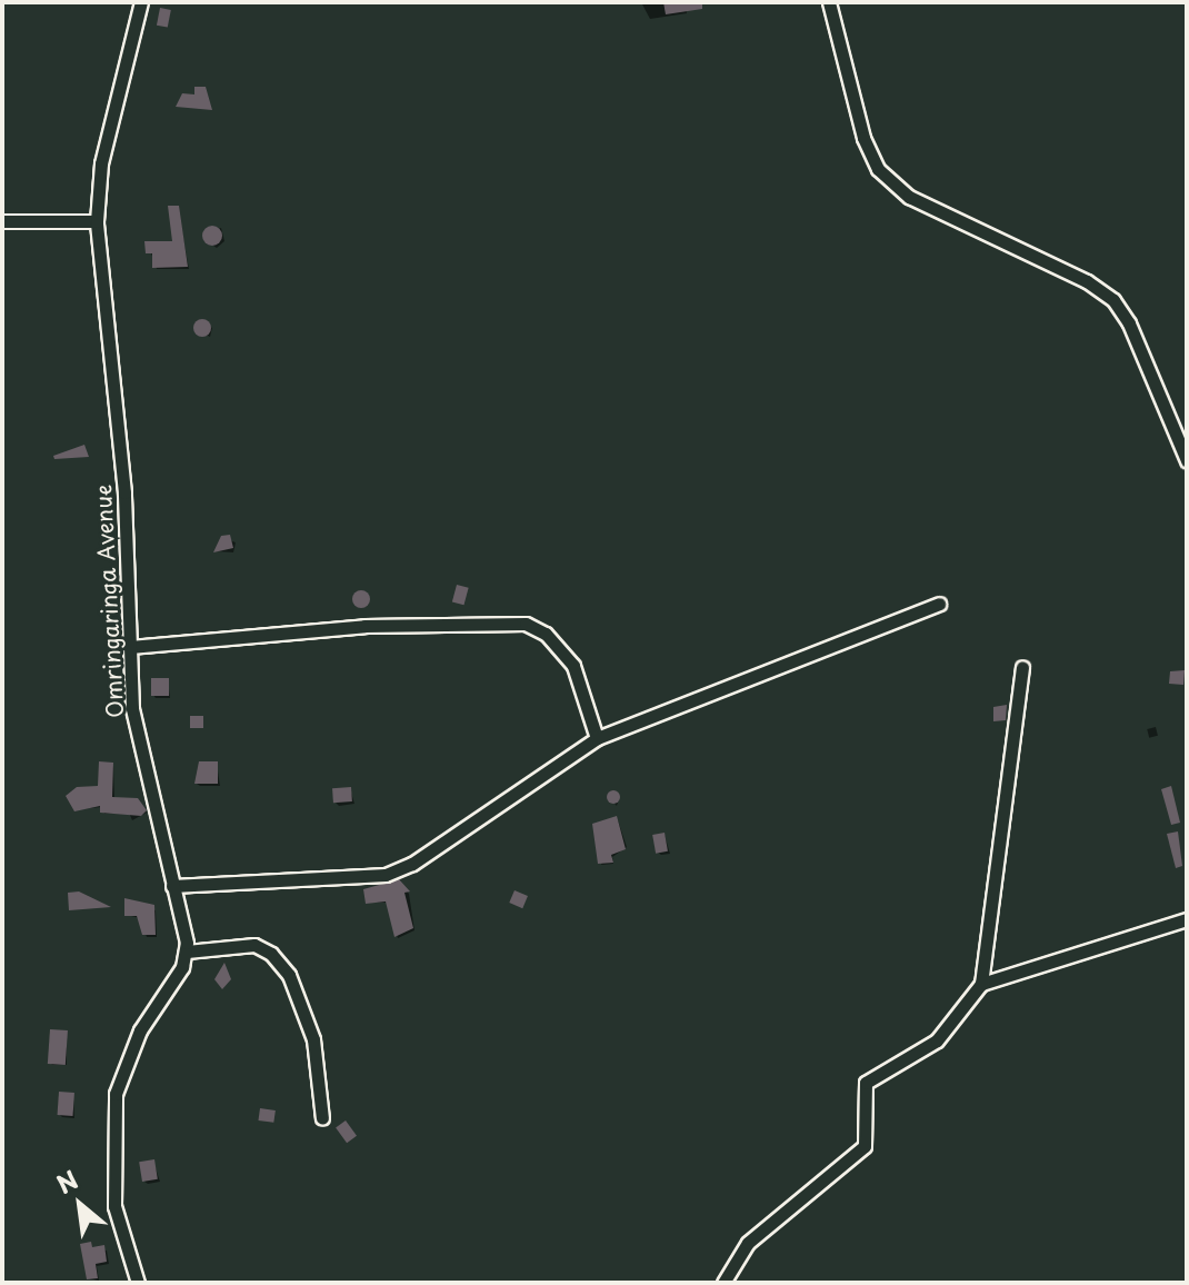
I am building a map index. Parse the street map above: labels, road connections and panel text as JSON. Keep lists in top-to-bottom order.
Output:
{
  "streets": {
    "street": ["Omringaringa Avenue"]
  },
  "north": "top left"
}
